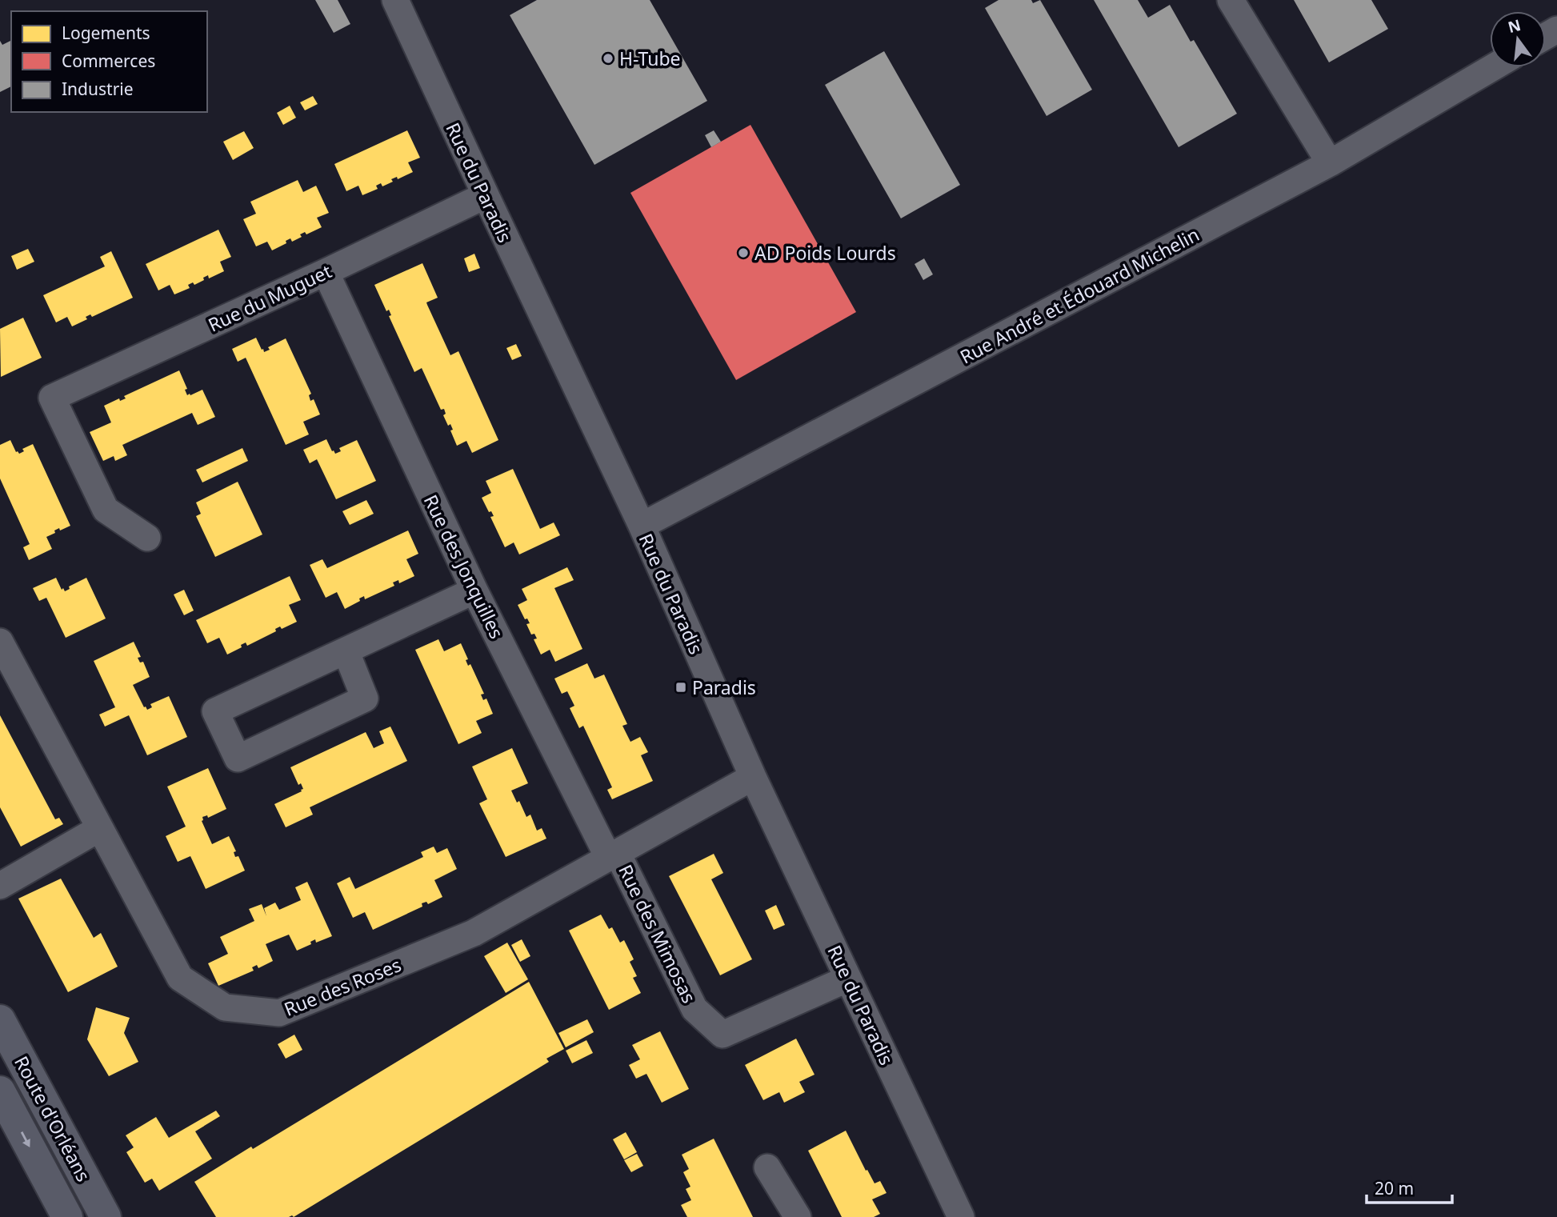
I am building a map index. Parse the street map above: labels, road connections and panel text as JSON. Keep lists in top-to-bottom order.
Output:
{
  "streets": {
    "main road": ["Route d'Orléans"],
    "street": [
      "Rue du Paradis",
      "Rue André et Édouard Michelin",
      "Rue du Muguet",
      "Rue des Jonquilles",
      "Rue des Mimosas",
      "Rue des Roses"
    ]
  },
  "crossings": [
    ["Rue du Paradis", "Rue André et Édouard Michelin"],
    ["Rue du Paradis", "Rue du Muguet"],
    ["Rue du Paradis", "Rue des Mimosas"],
    ["Rue du Paradis", "Rue des Roses"],
    ["Rue du Muguet", "Rue des Jonquilles"],
    ["Rue des Jonquilles", "Rue des Mimosas"],
    ["Rue des Jonquilles", "Rue des Roses"],
    ["Rue des Mimosas", "Rue des Roses"]
  ],
  "places": {
    "other": ["H-Tube", "AD Poids Lourds"],
    "transit": ["Paradis"]
  },
  "legend": ["Logements", "Commerces", "Industrie"],
  "scale_bar": "20 m",
  "north": "top"
}
